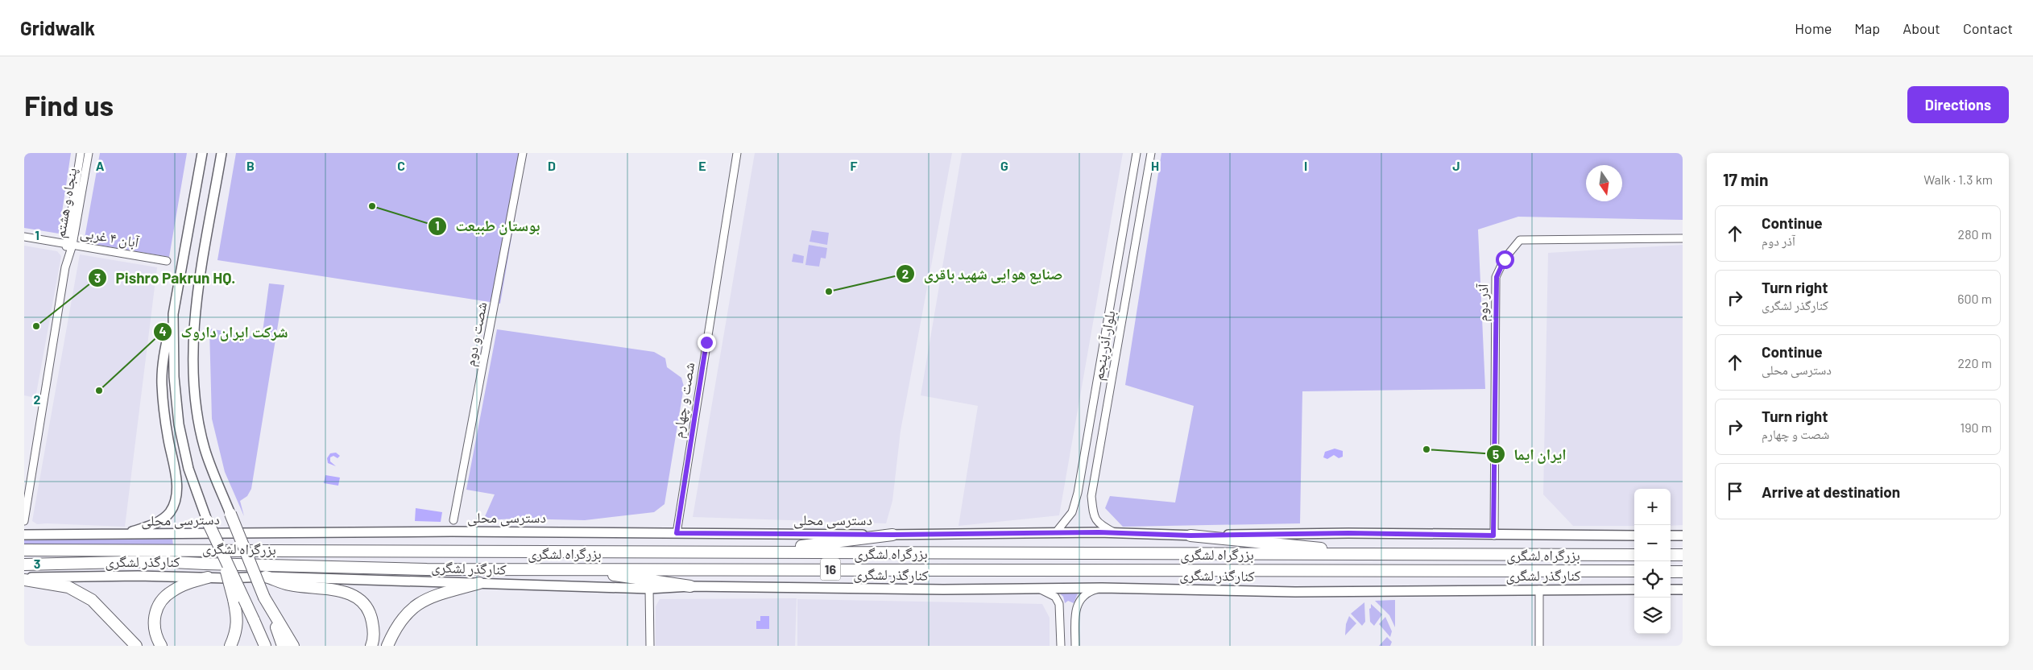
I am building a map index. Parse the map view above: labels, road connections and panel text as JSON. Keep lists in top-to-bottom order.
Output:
{
  "streets": {
    "highway": ["بزرگراه لشگری", "16"],
    "main road": ["دسترسی محلی", "کنارگذر لشگری"],
    "street": [
      "پنجاه و هشتم",
      "آبان ۴ غربی",
      "آذر دوم",
      "شصت و دوم",
      "بلوار آذر پنجم",
      "شصت و چهارم"
    ]
  },
  "crossings": [
    ["پنجاه و هشتم", "آبان ۴ غربی"],
    ["شصت و چهارم", "دسترسی محلی"],
    ["دسترسی محلی", "کنارگذر لشگری"]
  ],
  "places": [
    "بوستان طبیعت",
    "صنایع هوایی شهید باقری",
    "Pishro Pakrun HQ.",
    "شرکت ایران داروک",
    "ایران ایما"
  ],
  "north": "bottom",
  "page": {
    "header": "Gridwalk",
    "nav": [
      "Home",
      "Map",
      "About",
      "Contact"
    ],
    "buttons": "Directions",
    "title": "Find us",
    "heading": ["17 min", "Walk · 1.3 km"],
    "list": [
      ["Continue", "آذر دوم", "280 m"],
      ["Turn right", "کنارگذر لشگری", "600 m"],
      ["Continue", "دسترسی محلی", "220 m"],
      ["Turn right", "شصت و چهارم", "190 m"],
      "Arrive at destination"
    ],
    "map_buttons": ["+", "−"]
  },
  "grid": {
    "columns": [
      "A",
      "B",
      "C",
      "D",
      "E",
      "F",
      "G",
      "H",
      "I",
      "J"
    ],
    "rows": ["1", "2", "3"]
  }
}
